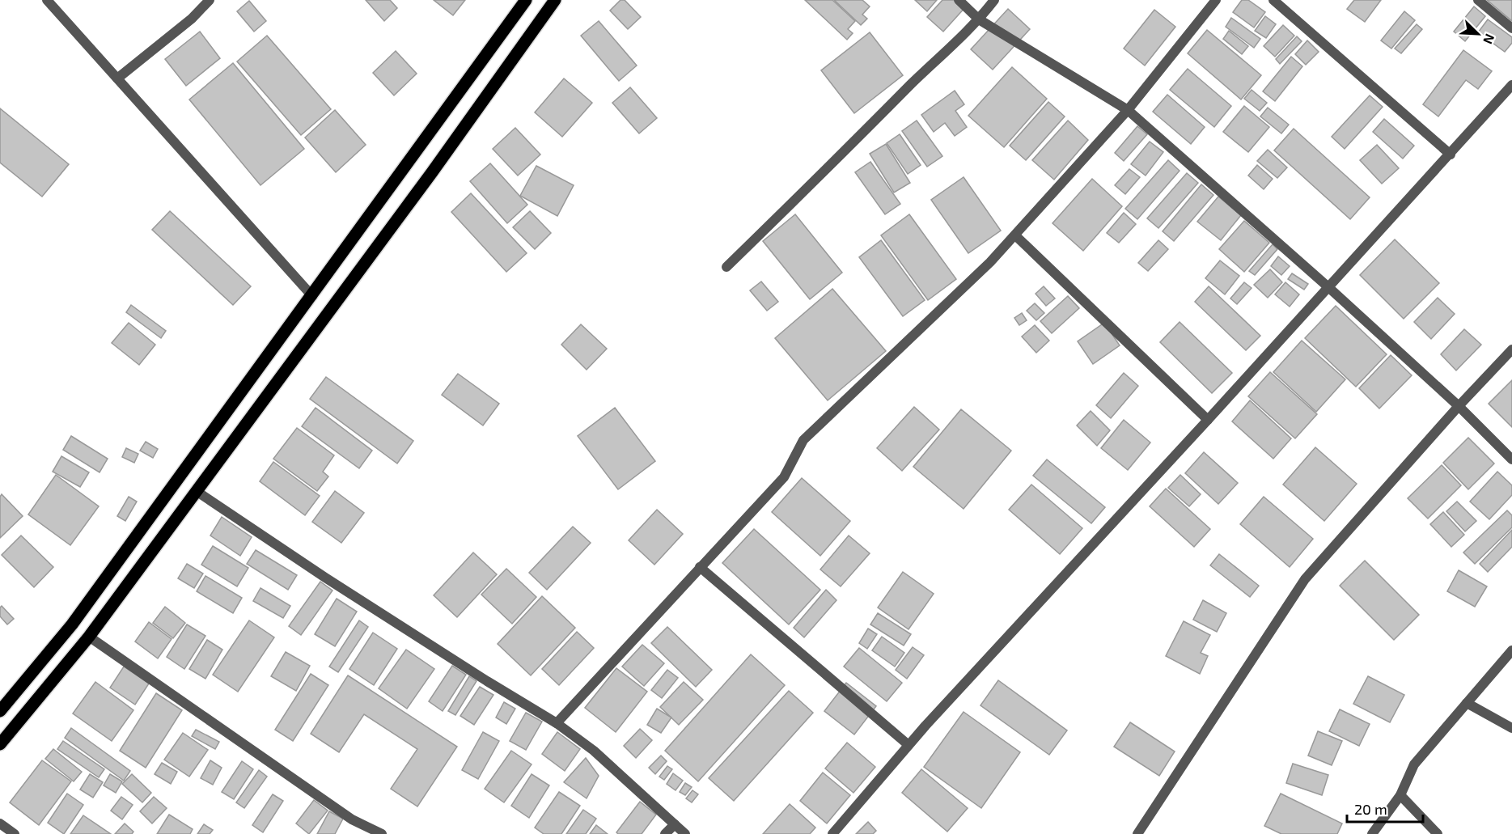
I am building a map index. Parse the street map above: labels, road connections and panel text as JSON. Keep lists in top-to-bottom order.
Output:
{
  "scale_bar": "20 m",
  "north": "bottom right"
}
